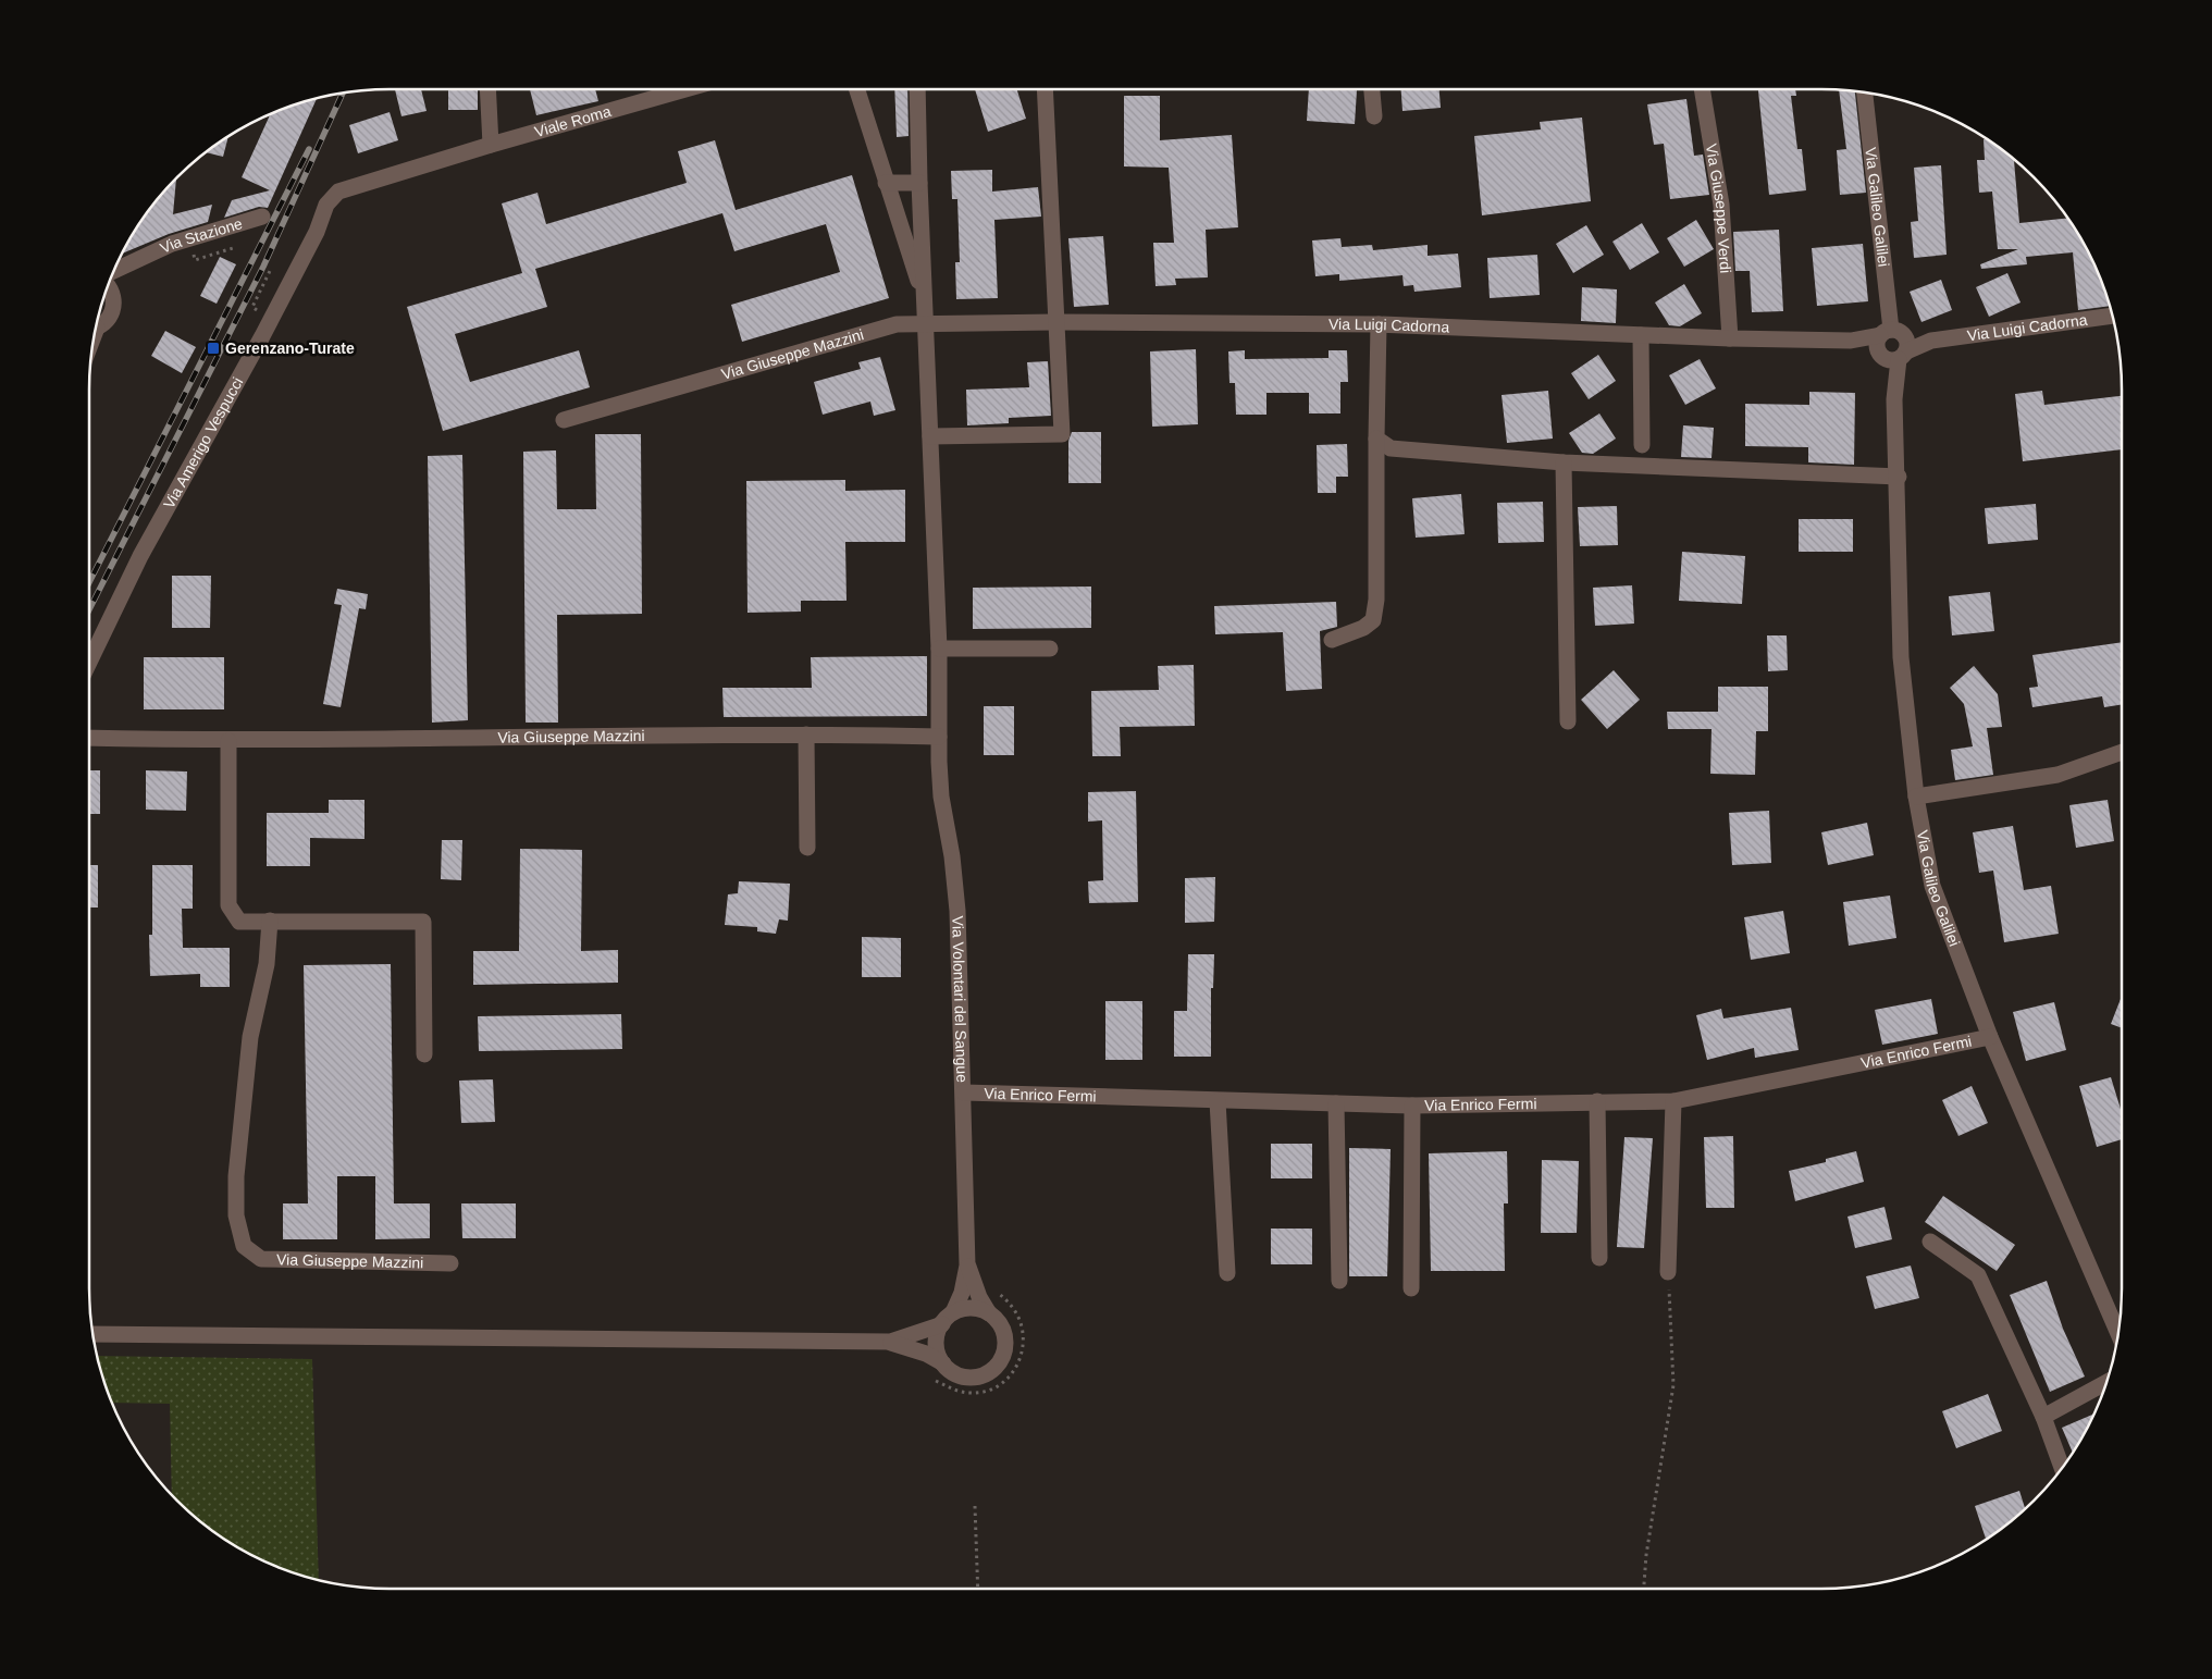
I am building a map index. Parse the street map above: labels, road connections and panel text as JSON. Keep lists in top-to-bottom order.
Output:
{
  "streets": {
    "street": [
      "Viale Roma",
      "Via Galileo Galilei",
      "Via Giuseppe Verdi",
      "Via Stazione",
      "Via Luigi Cadorna",
      "Via Giuseppe Mazzini",
      "Via Amerigo Vespucci",
      "Via Volontari del Sangue",
      "Via Enrico Fermi"
    ]
  },
  "crossings": [
    ["Viale Roma", "Via Amerigo Vespucci"],
    ["Via Galileo Galilei", "Via Luigi Cadorna"],
    ["Via Galileo Galilei", "Via Enrico Fermi"],
    ["Via Giuseppe Verdi", "Via Luigi Cadorna"],
    ["Via Luigi Cadorna", "Via Giuseppe Mazzini"],
    ["Via Giuseppe Mazzini", "Via Volontari del Sangue"],
    ["Via Volontari del Sangue", "Via Enrico Fermi"]
  ],
  "places": {
    "transit": ["Gerenzano-Turate"]
  }
}
